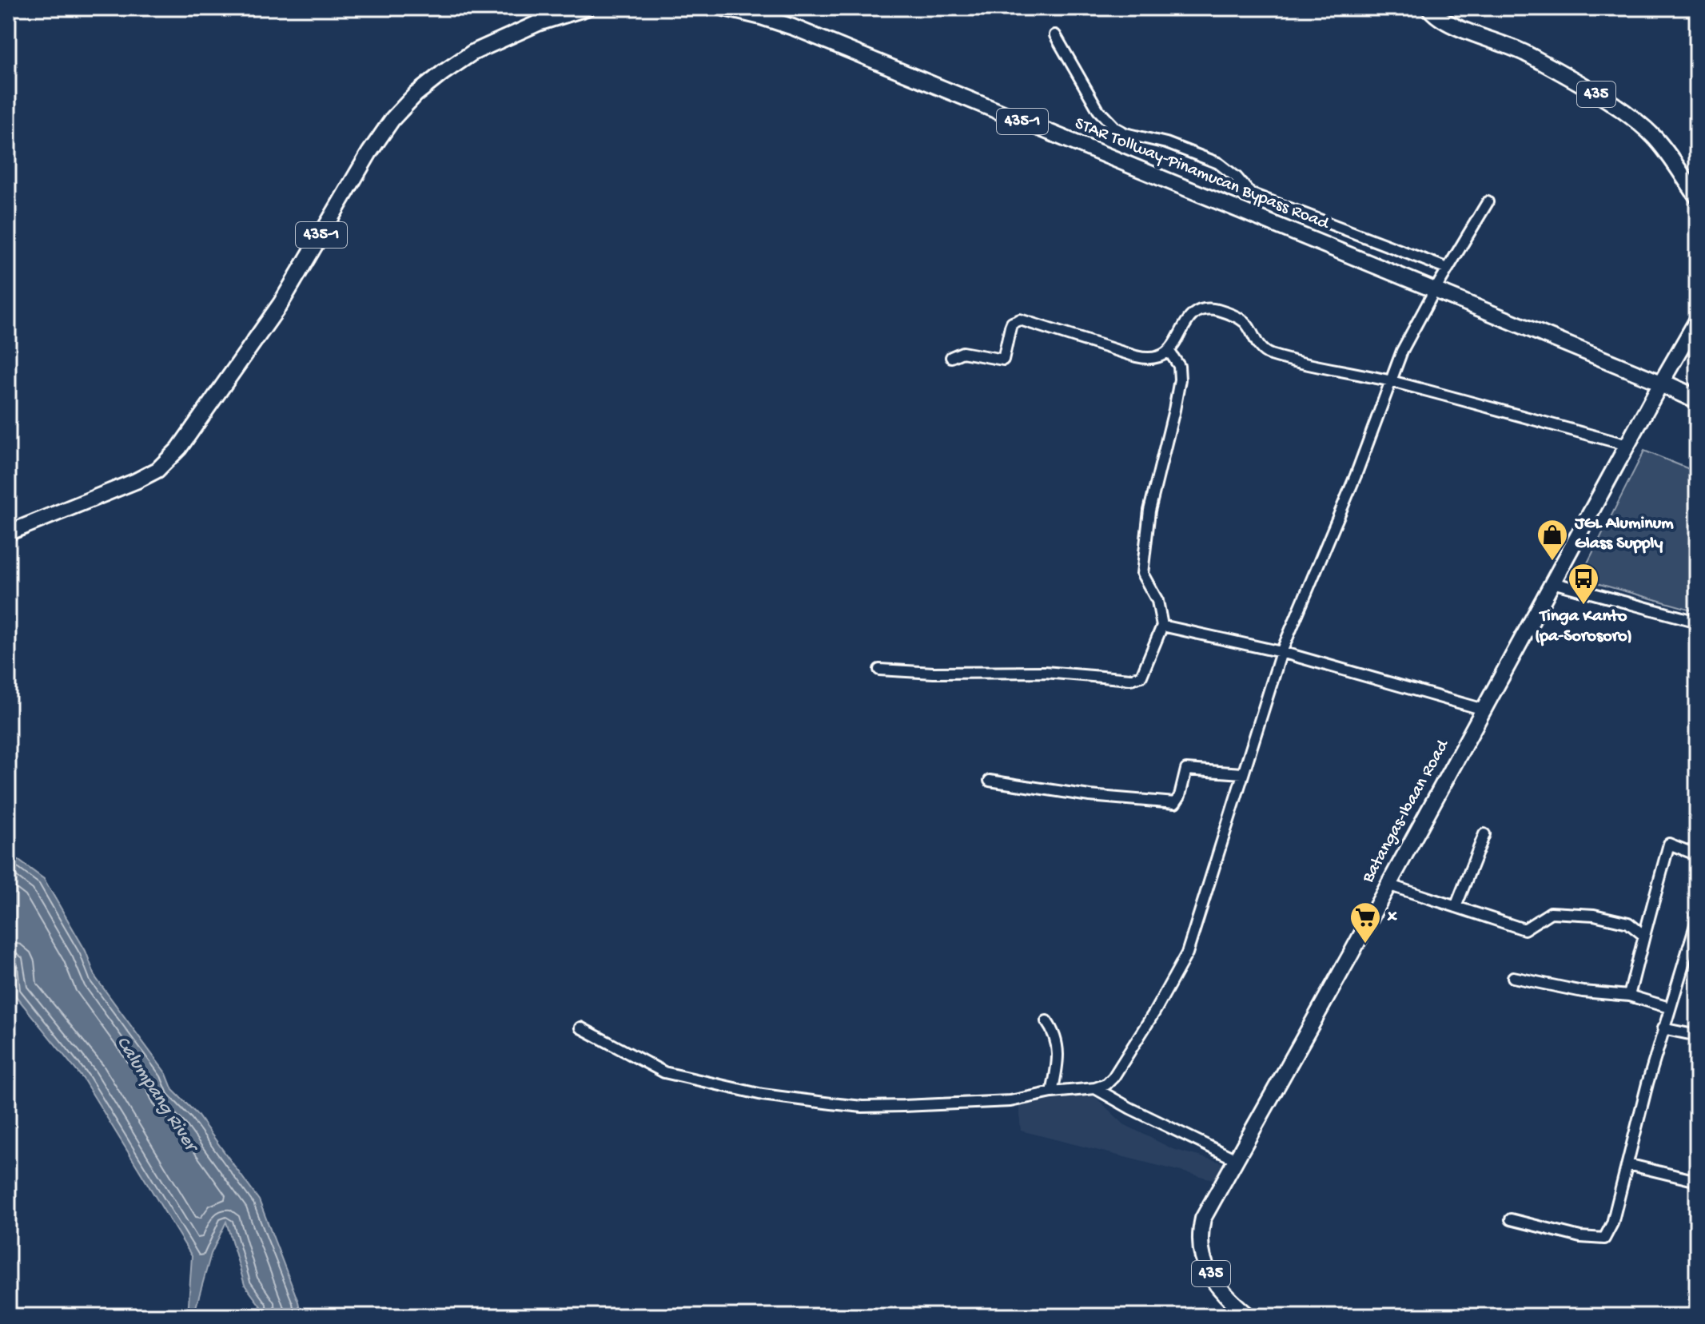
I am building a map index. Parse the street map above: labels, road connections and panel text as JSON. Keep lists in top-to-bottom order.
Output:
{
  "streets": {
    "main road": [
      "435",
      "435-1",
      "STAR Tollway-Pinamucan Bypass Road",
      "Batangas-Ibaan Road"
    ]
  },
  "crossings": [
    ["STAR Tollway-Pinamucan Bypass Road", "Batangas-Ibaan Road"]
  ],
  "water": ["Calumpang River"],
  "places": {
    "shop": ["JGL Aluminum Glass Supply"],
    "bus stop": ["Tinga Kanto (pa-Sorosoro)"],
    "supermarket": ["x"]
  }
}
